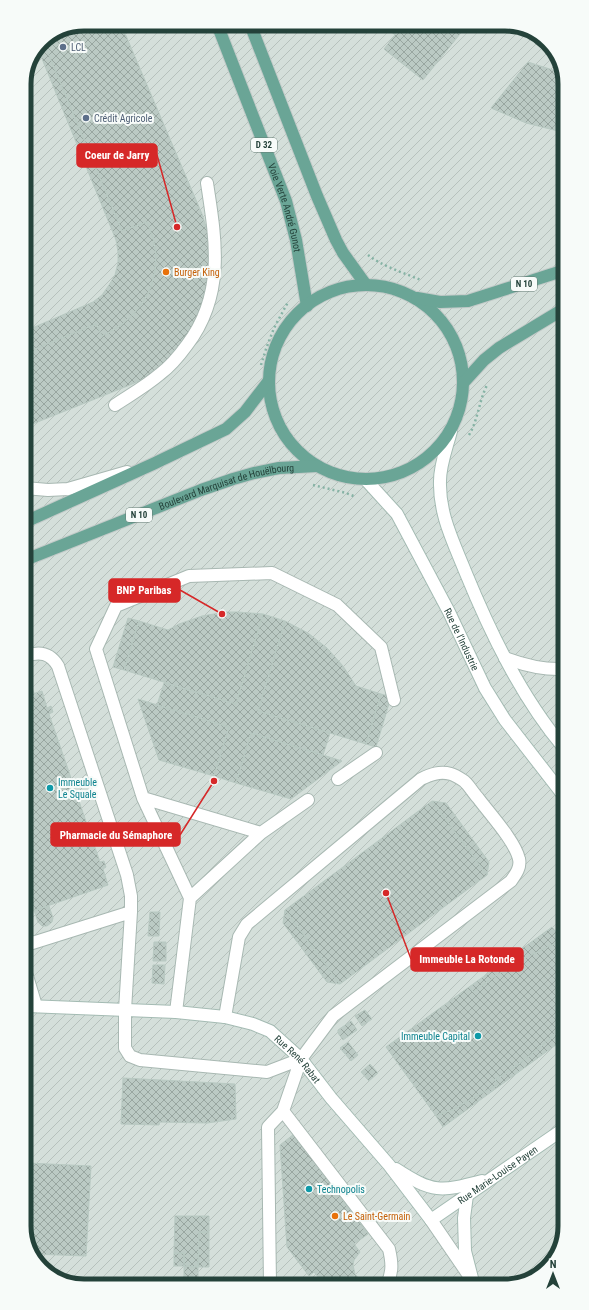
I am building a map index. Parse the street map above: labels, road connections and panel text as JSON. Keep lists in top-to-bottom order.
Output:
{
  "streets": {
    "main road": [
      "D 32",
      "Voie Verte André Gunot",
      "N 10",
      "Boulevard Marquisat de Houëlbourg"
    ],
    "street": ["Rue de l'Industrie", "Rue René Rabat", "Rue Marie-Louise Payen"]
  },
  "crossings": [
    ["Rue René Rabat", "Rue Marie-Louise Payen"]
  ],
  "places": [
    "LCL",
    "Crédit Agricole",
    "Coeur de Jarry",
    "Burger King",
    "BNP Paribas",
    "Pharmacie du Sémaphore",
    "Immeuble Le Squale",
    "Immeuble La Rotonde",
    "Immeuble Capital",
    "Technopolis",
    "Le Saint-Germain"
  ],
  "north": "top"
}
